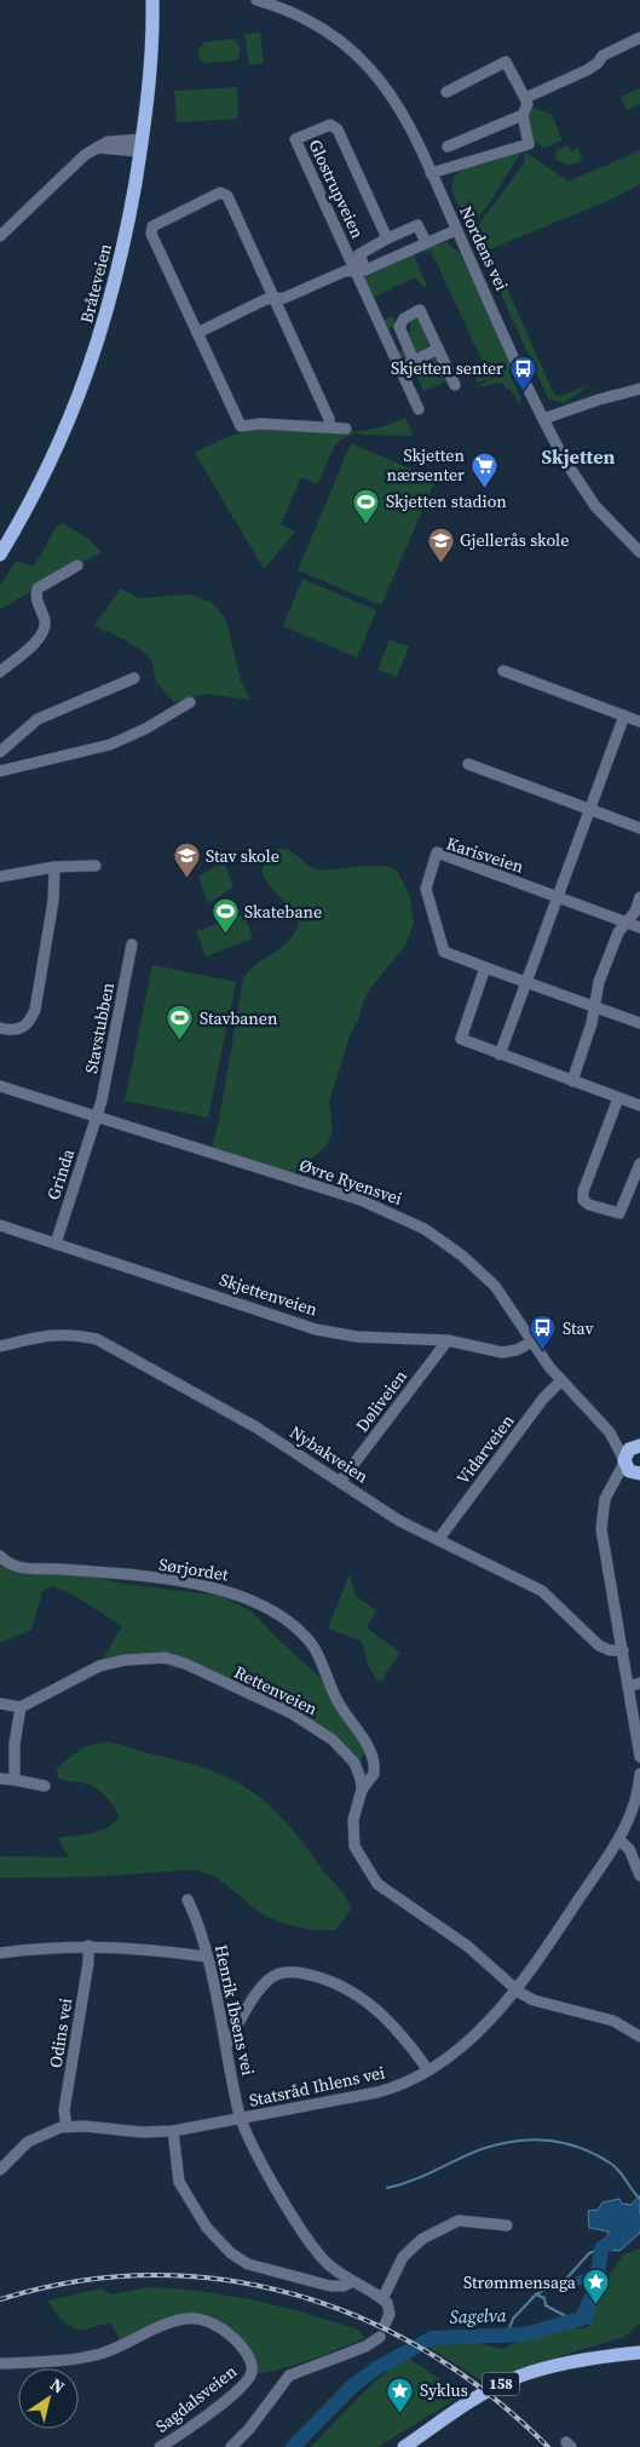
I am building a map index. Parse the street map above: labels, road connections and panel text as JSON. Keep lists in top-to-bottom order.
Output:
{
  "streets": {
    "main road": ["Bråteveien", "158"],
    "street": [
      "Glostrupveien",
      "Nordens vei",
      "Karisveien",
      "Stavstubben",
      "Grinda",
      "Øvre Ryensvei",
      "Skjettenveien",
      "Døliveien",
      "Vidarveien",
      "Nybakveien",
      "Sørjordet",
      "Rettenveien",
      "Henrik Ibsens vei",
      "Odins vei",
      "Statsråd Ihlens vei",
      "Sagdalsveien"
    ]
  },
  "crossings": [
    ["Stavstubben", "Grinda"],
    ["Stavstubben", "Øvre Ryensvei"],
    ["Grinda", "Øvre Ryensvei"],
    ["Grinda", "Skjettenveien"],
    ["Øvre Ryensvei", "Skjettenveien"],
    ["Øvre Ryensvei", "Vidarveien"],
    ["Skjettenveien", "Døliveien"],
    ["Døliveien", "Nybakveien"],
    ["Vidarveien", "Nybakveien"],
    ["Sørjordet", "Rettenveien"],
    ["Rettenveien", "Statsråd Ihlens vei"],
    ["Henrik Ibsens vei", "Statsråd Ihlens vei"],
    ["Odins vei", "Statsråd Ihlens vei"]
  ],
  "districts": ["Skjetten"],
  "water": ["Sagelva"],
  "places": {
    "bus stop": ["Skjetten senter", "Stav"],
    "supermarket": ["Skjetten nærsenter"],
    "sports": ["Skjetten stadion", "Skatebane", "Stavbanen"],
    "school or university": ["Gjellerås skole", "Stav skole"],
    "place": ["Strømmensaga", "Syklus"]
  },
  "north": "top right"
}
